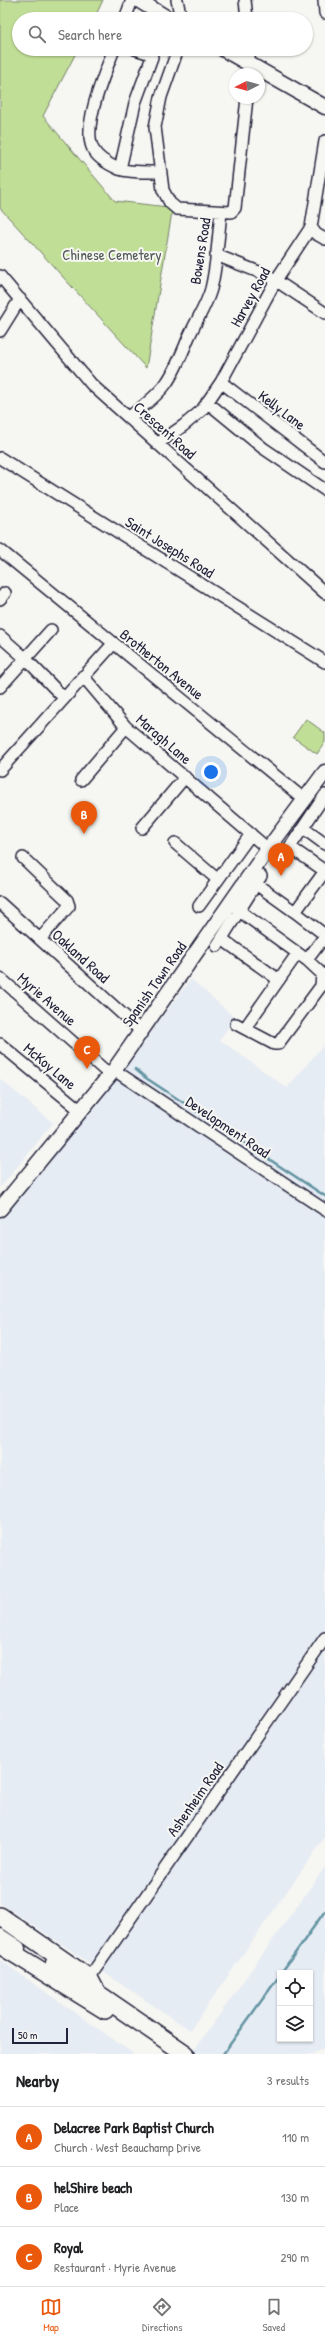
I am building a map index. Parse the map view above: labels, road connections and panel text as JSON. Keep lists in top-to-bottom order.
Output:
{
  "streets": {
    "main road": ["Spanish Town Road"],
    "street": [
      "Bowens Road",
      "Harvey Road",
      "Kelly Lane",
      "Crescent Road",
      "Saint Josephs Road",
      "Brotherton Avenue",
      "Maragh Lane",
      "Oakland Road",
      "Myrie Avenue",
      "McKoy Lane",
      "Development Road",
      "Ashenheim Road"
    ]
  },
  "crossings": [
    ["Bowens Road", "Crescent Road"],
    ["Harvey Road", "Kelly Lane"],
    ["Harvey Road", "Crescent Road"],
    ["Brotherton Avenue", "Spanish Town Road"],
    ["Maragh Lane", "Spanish Town Road"],
    ["Oakland Road", "Spanish Town Road"],
    ["Spanish Town Road", "Myrie Avenue"],
    ["Spanish Town Road", "McKoy Lane"],
    ["Spanish Town Road", "Development Road"],
    ["Myrie Avenue", "Development Road"]
  ],
  "parks": ["Chinese Cemetery"],
  "scale_bar": "50 m",
  "north": "left",
  "page": {
    "search": "Search here",
    "pins": ["B", "A", "C"],
    "scale": "50 m",
    "heading": ["Nearby", "3 results"],
    "list": [
      {
        "mark": "A",
        "name": "Delacree Park Baptist Church",
        "note": "Church · West Beauchamp Drive",
        "value": "110 m"
      },
      {
        "mark": "B",
        "name": "helShire beach",
        "note": "Place",
        "value": "130 m"
      },
      {
        "mark": "C",
        "name": "Royal",
        "note": "Restaurant · Myrie Avenue",
        "value": "290 m"
      }
    ],
    "nav": ["Map", "Directions", "Saved"]
  }
}
